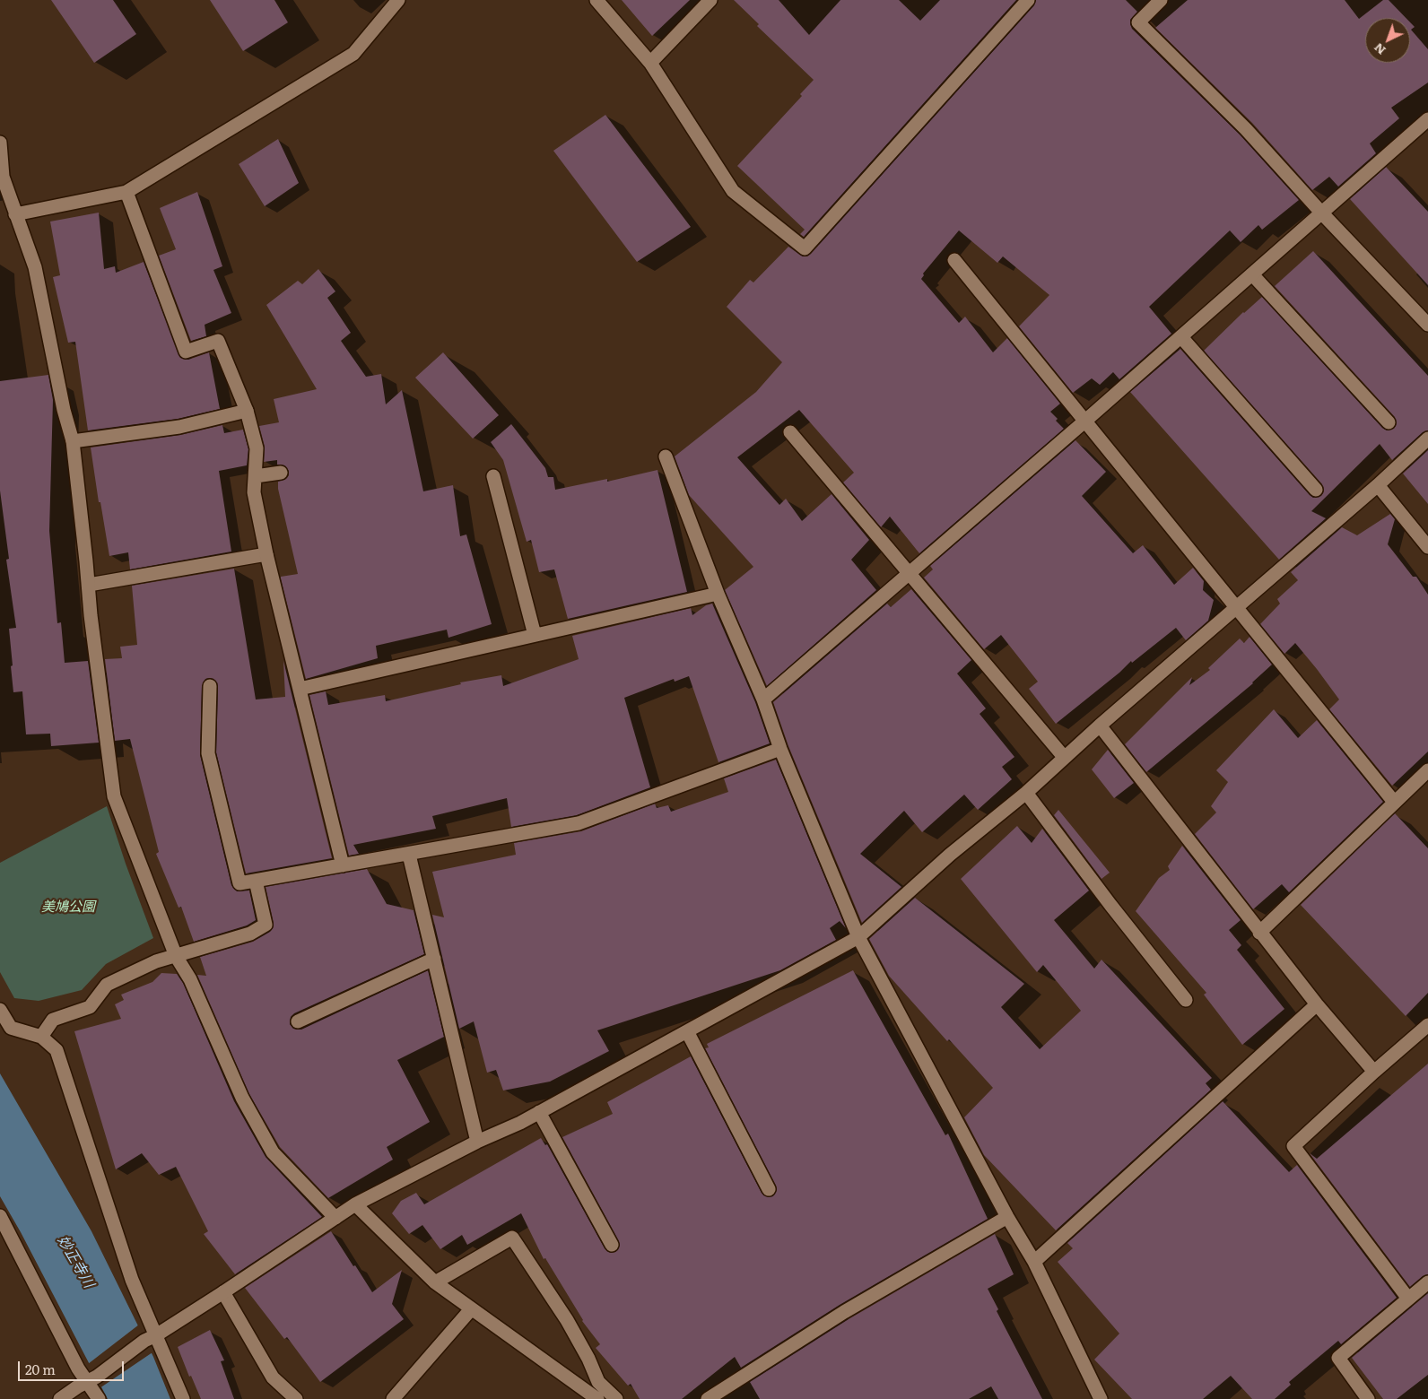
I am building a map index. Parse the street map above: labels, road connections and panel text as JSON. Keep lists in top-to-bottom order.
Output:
{
  "water": ["妙正寺川"],
  "parks": ["美鳩公園"],
  "scale_bar": "20 m",
  "north": "bottom left"
}
